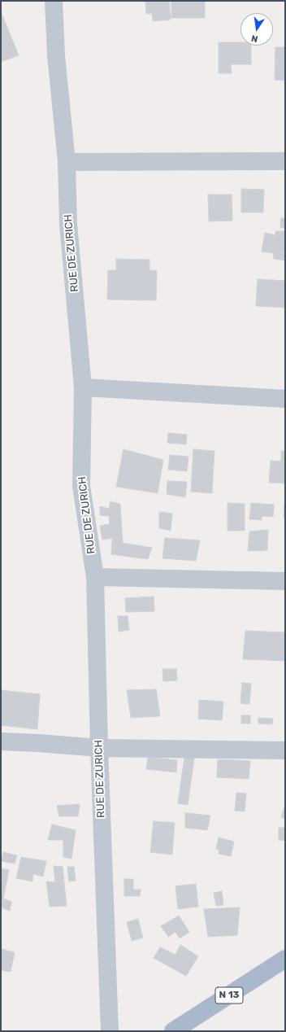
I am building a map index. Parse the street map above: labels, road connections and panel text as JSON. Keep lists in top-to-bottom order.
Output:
{
  "streets": {
    "main road": ["N 13"],
    "street": ["RUE DE ZURICH"]
  },
  "north": "bottom"
}
